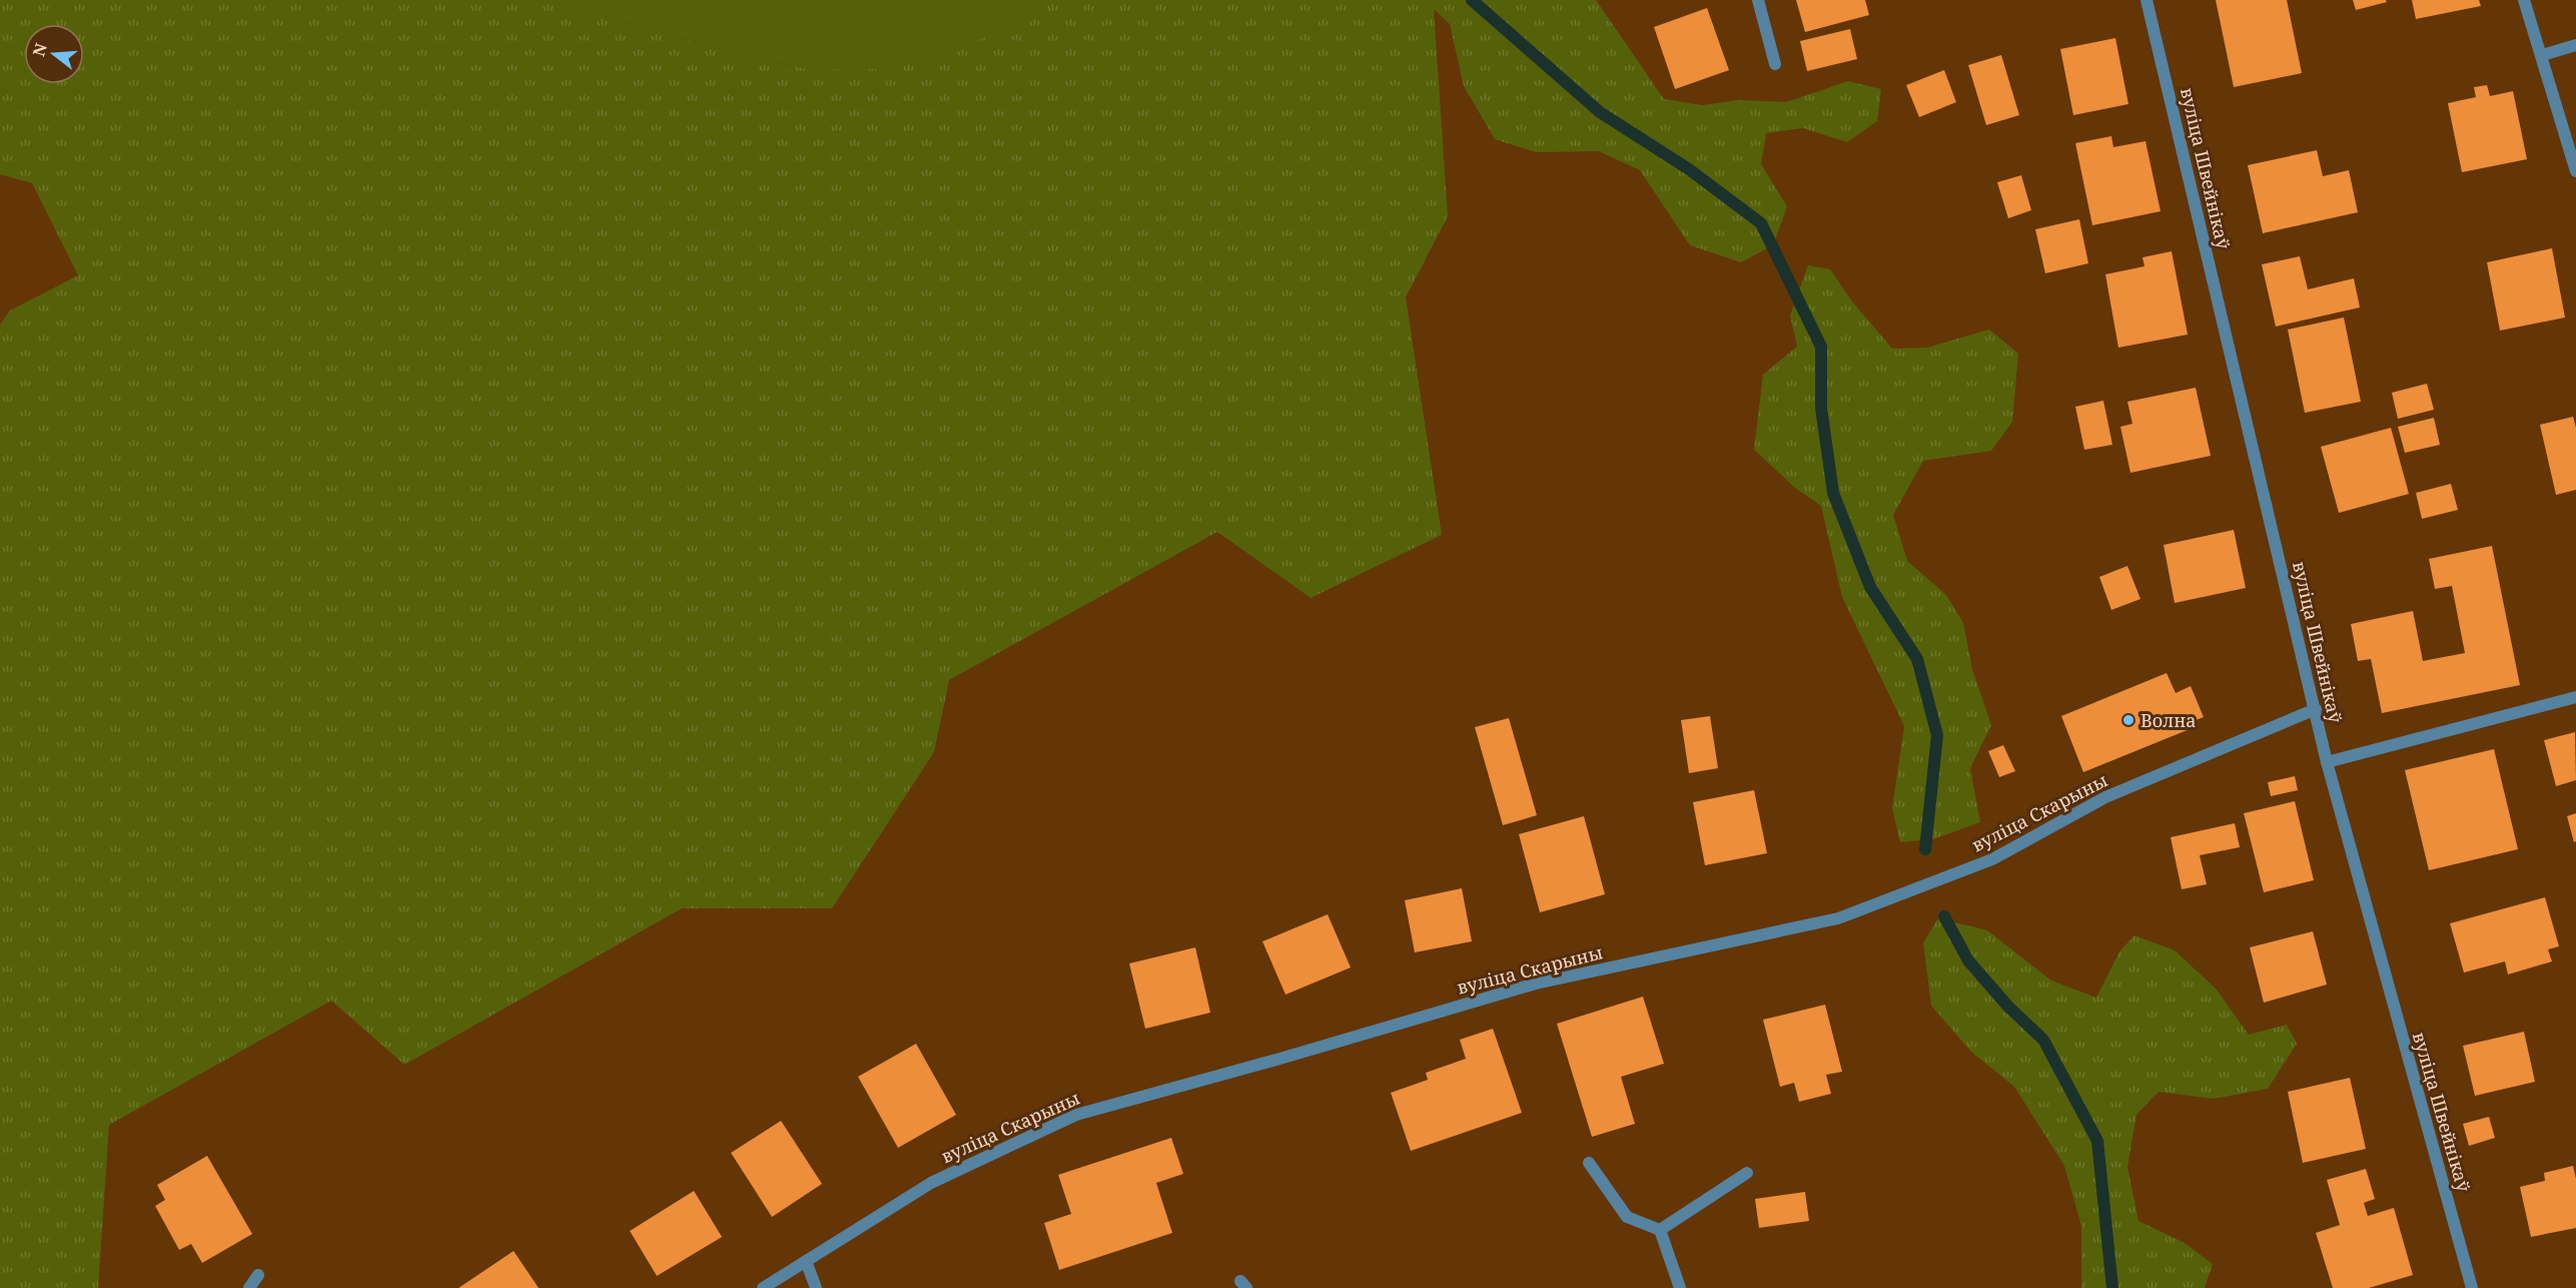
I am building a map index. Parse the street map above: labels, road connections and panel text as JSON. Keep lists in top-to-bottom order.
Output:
{
  "streets": {
    "street": ["вуліца Швейнікаў", "вуліца Скарыны"]
  },
  "crossings": [
    ["вуліца Швейнікаў", "вуліца Скарыны"]
  ],
  "places": ["Волна"],
  "north": "left"
}
